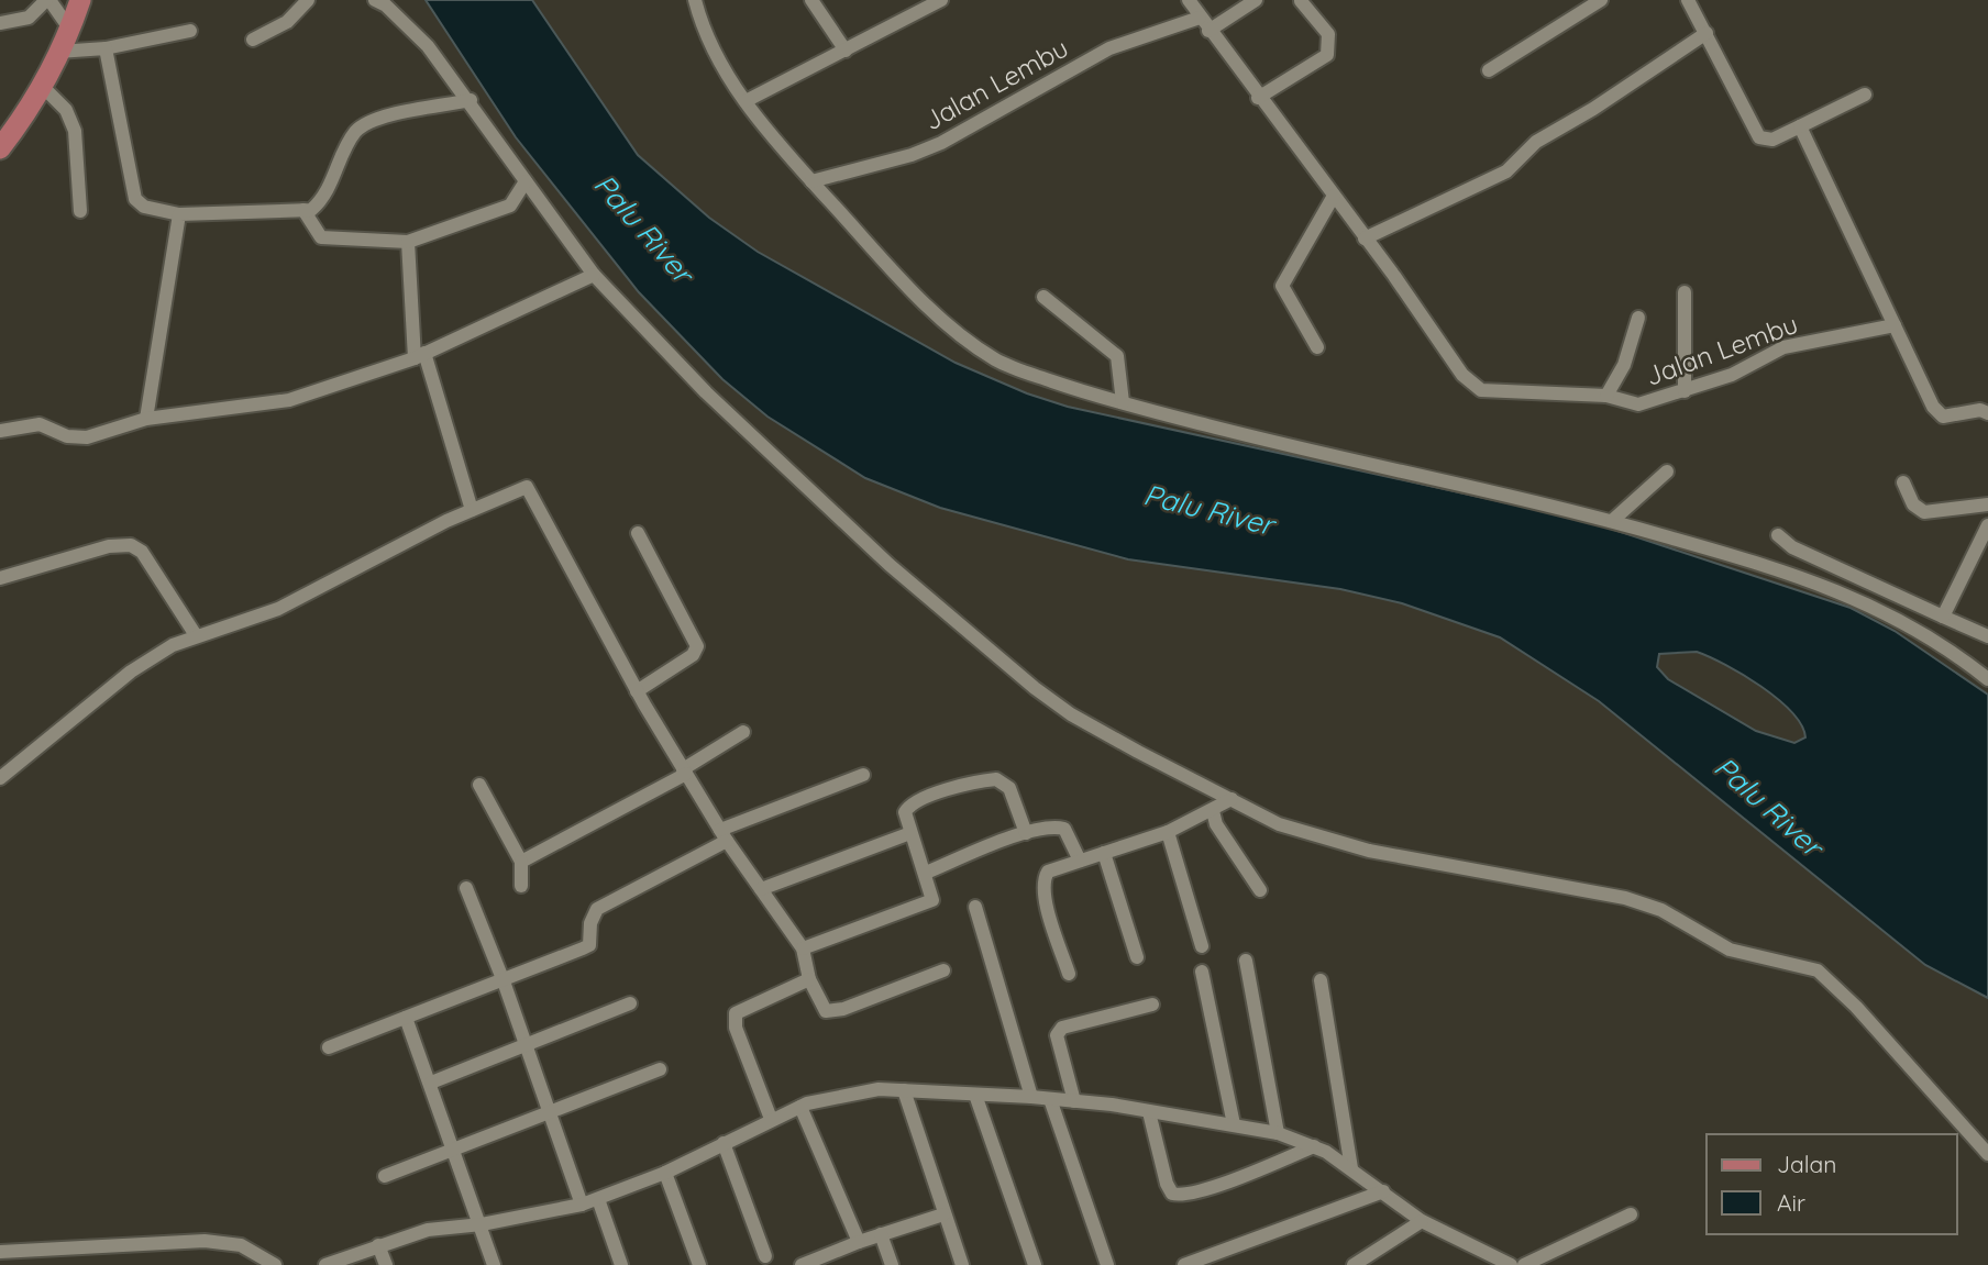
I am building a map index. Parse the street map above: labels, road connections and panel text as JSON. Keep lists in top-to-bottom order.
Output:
{
  "streets": {
    "street": ["Jalan Lembu"]
  },
  "water": ["Palu River"],
  "legend": ["Jalan", "Air"]
}
